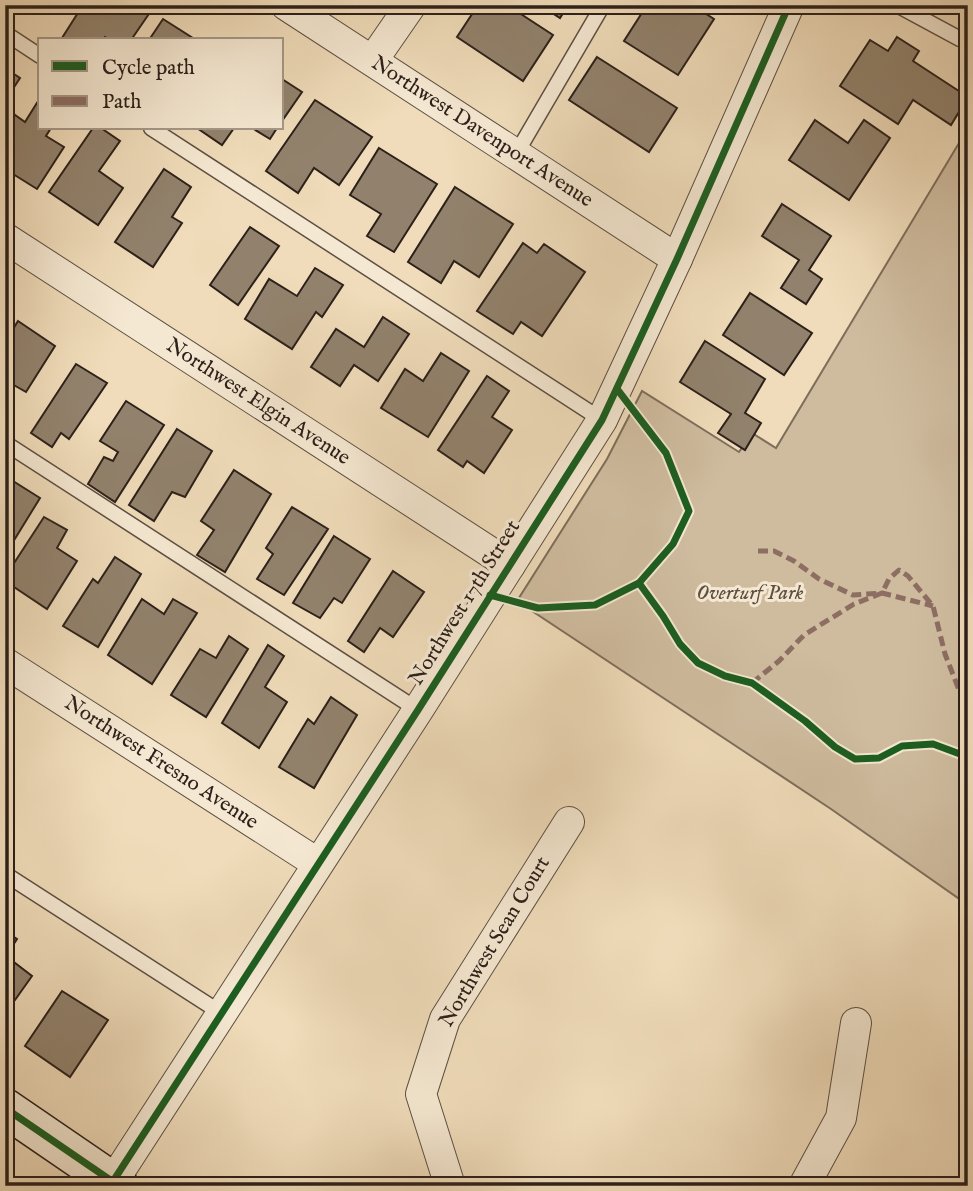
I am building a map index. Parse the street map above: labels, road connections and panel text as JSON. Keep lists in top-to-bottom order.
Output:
{
  "streets": {
    "street": [
      "Northwest Davenport Avenue",
      "Northwest Elgin Avenue",
      "Northwest 17th Street",
      "Northwest Fresno Avenue",
      "Northwest Sean Court"
    ]
  },
  "crossings": [
    ["Northwest Davenport Avenue", "Northwest 17th Street"],
    ["Northwest Elgin Avenue", "Northwest 17th Street"],
    ["Northwest 17th Street", "Northwest Fresno Avenue"]
  ],
  "parks": ["Overturf Park"],
  "legend": ["Cycle path", "Path"]
}
